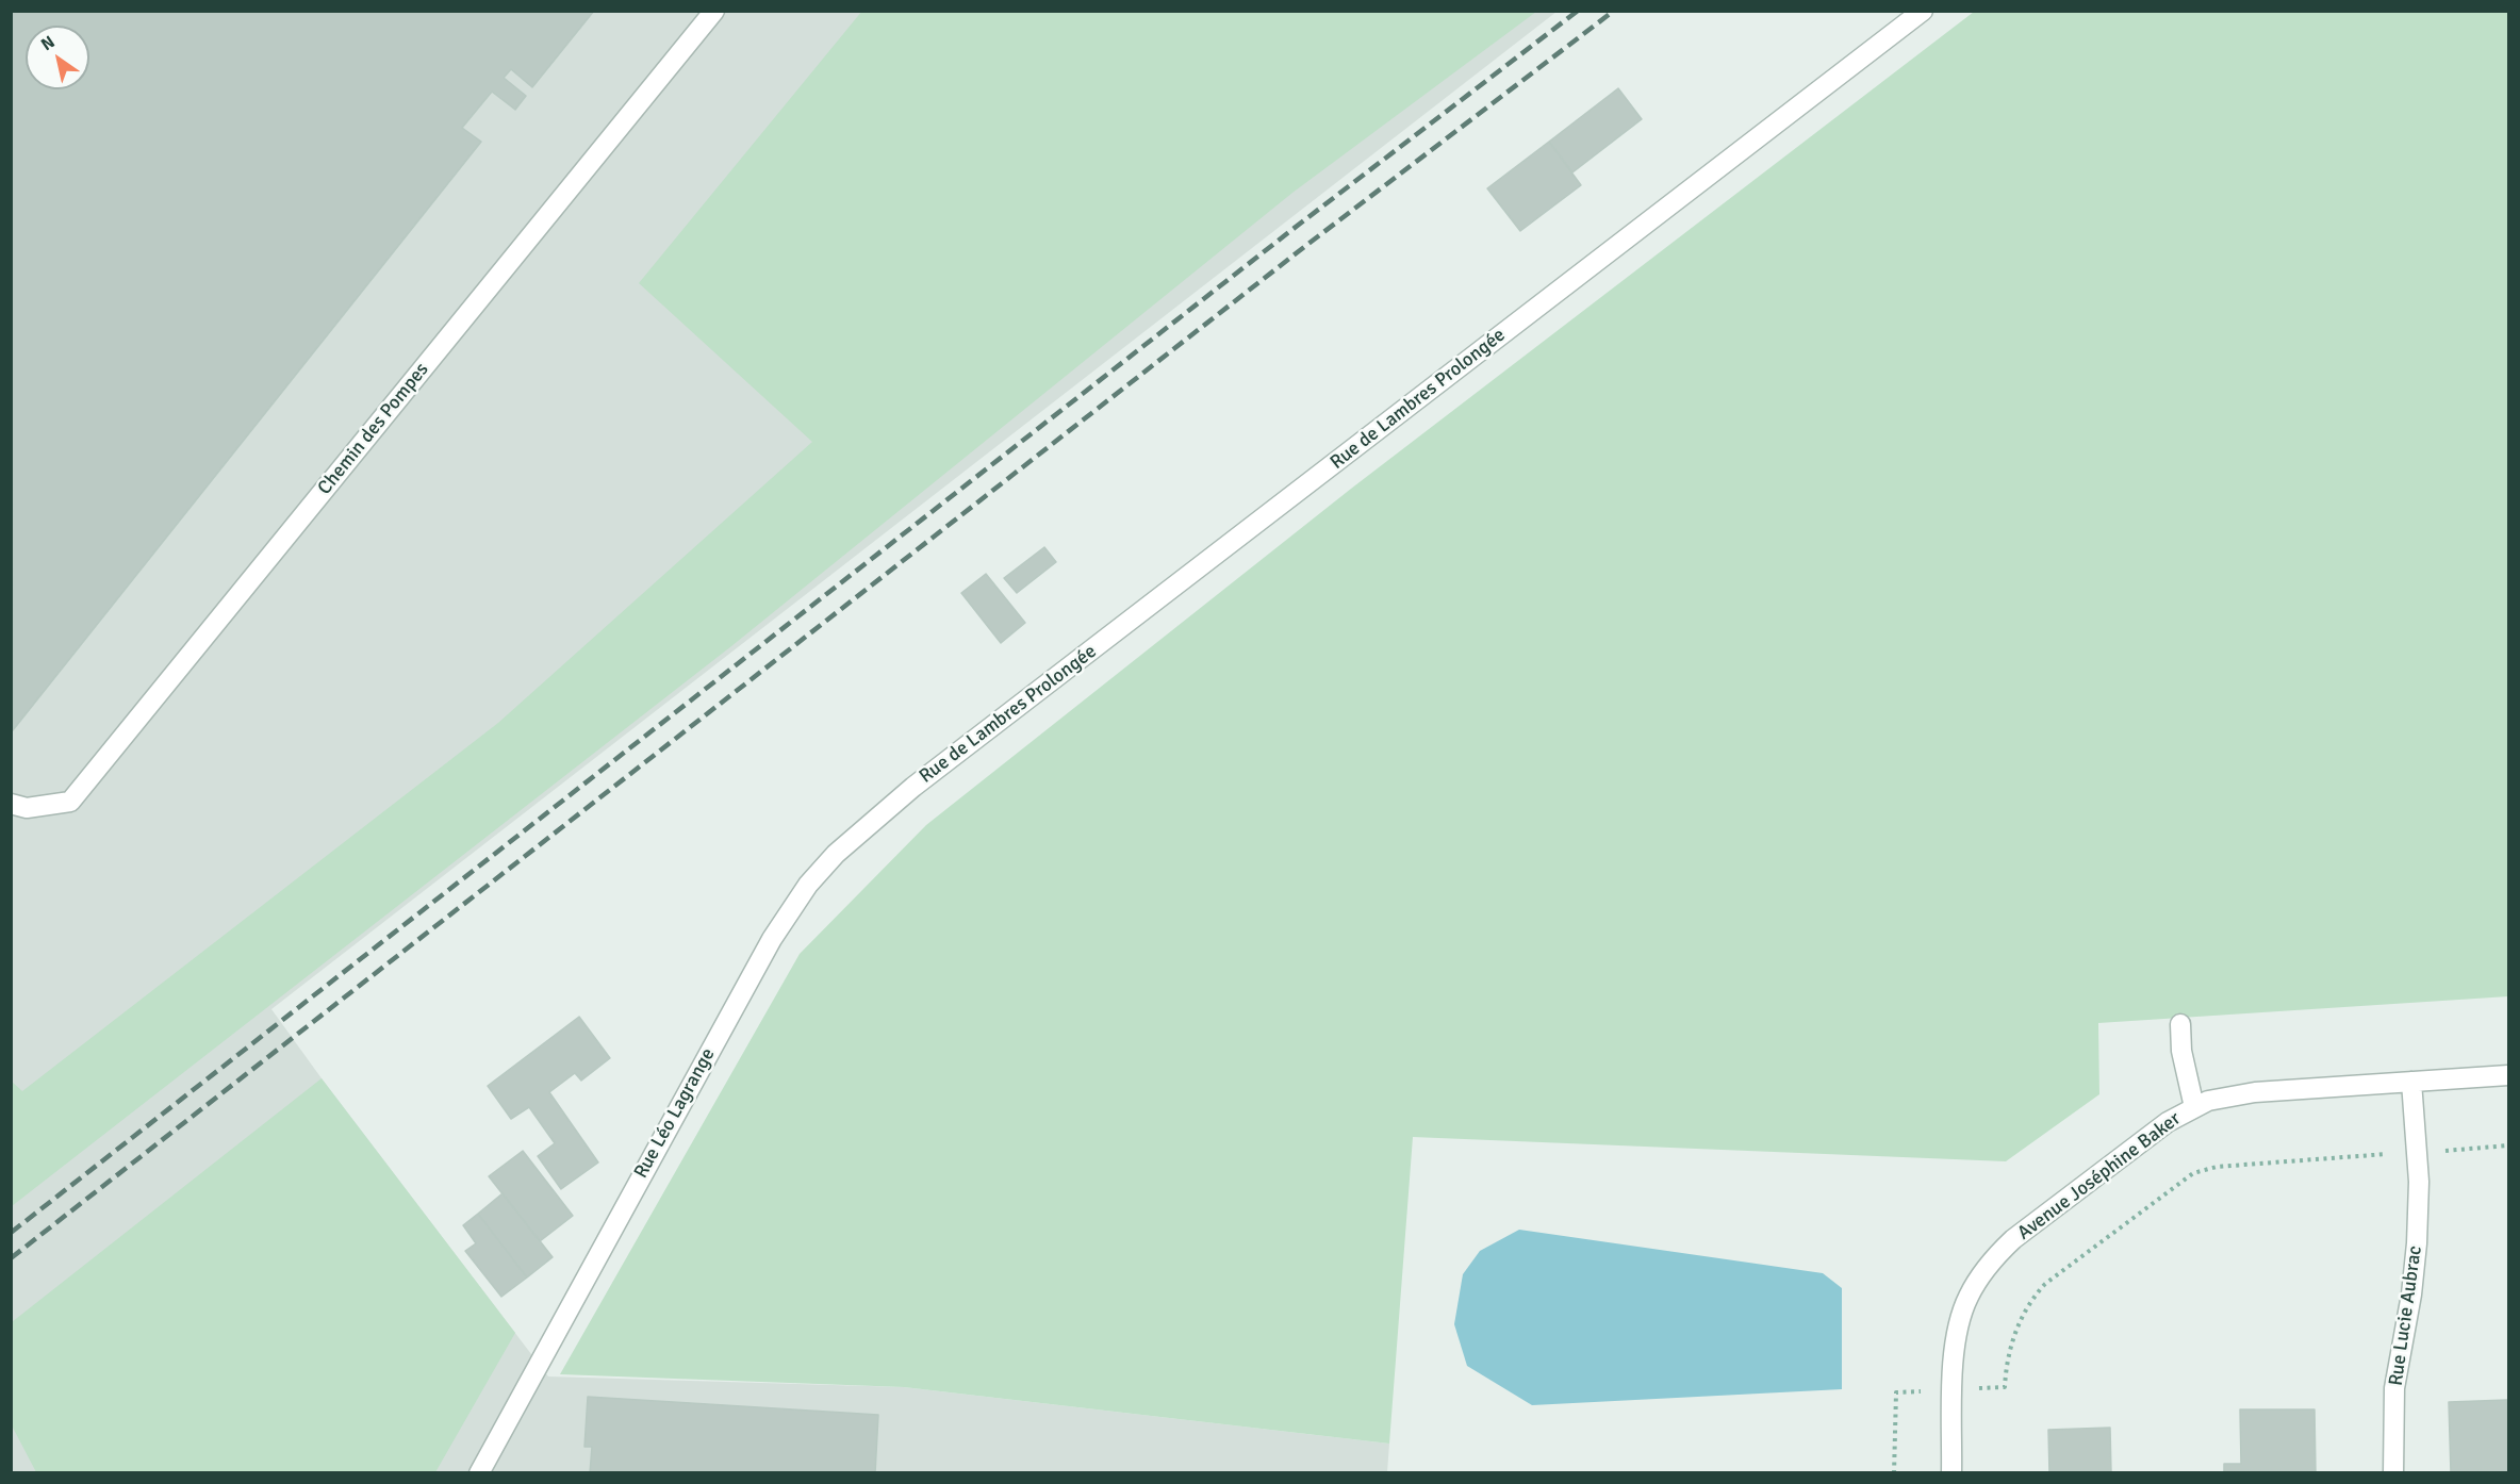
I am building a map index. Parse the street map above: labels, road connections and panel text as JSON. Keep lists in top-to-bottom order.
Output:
{
  "streets": {
    "street": [
      "Rue de Lambres Prolongée",
      "Chemin des Pompes",
      "Rue Léo Lagrange",
      "Avenue Joséphine Baker",
      "Rue Lucie Aubrac"
    ]
  },
  "crossings": [
    ["Rue de Lambres Prolongée", "Rue Léo Lagrange"],
    ["Avenue Joséphine Baker", "Rue Lucie Aubrac"]
  ],
  "north": "top left"
}
